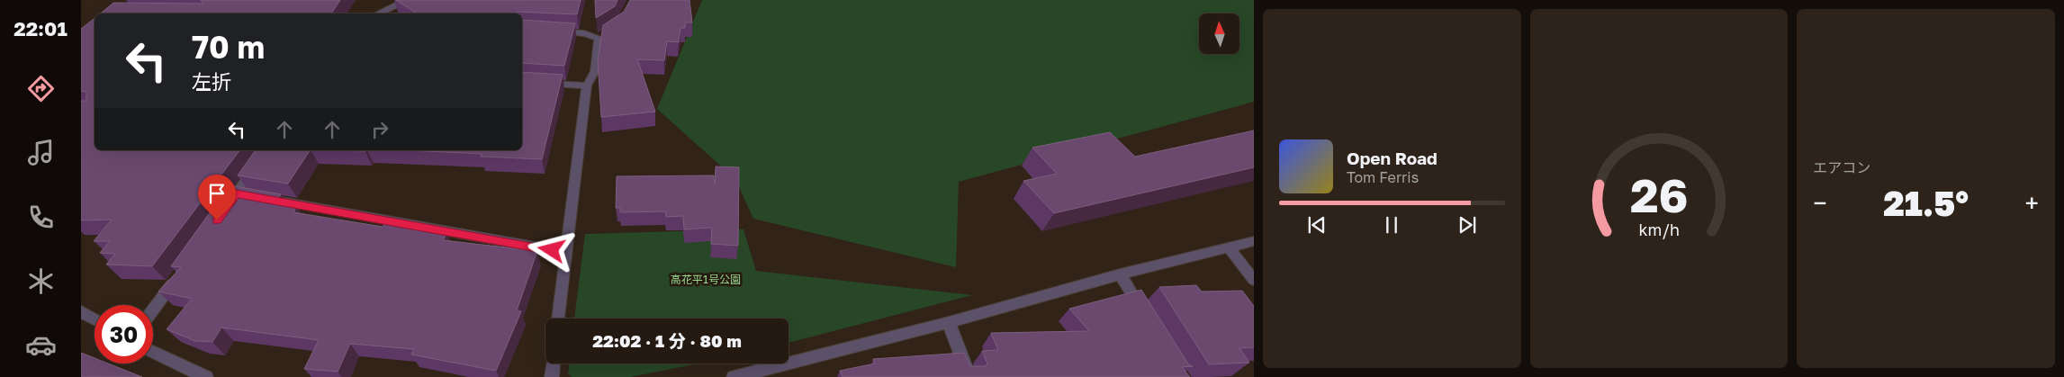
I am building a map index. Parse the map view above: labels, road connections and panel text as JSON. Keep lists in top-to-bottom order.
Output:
{
  "parks": ["高花平1号公園"],
  "north": "top",
  "page": {
    "tabs": "22:01",
    "tile": "エアコン",
    "turn": ["70 m", "左折"],
    "song": ["Open Road", "Tom Ferris"],
    "heat": ["−", "21.5°", "+"],
    "limit": "30",
    "trip": "22:02 · 1 分 · 80 m",
    "gauge": ["26", "km/h"]
  }
}
